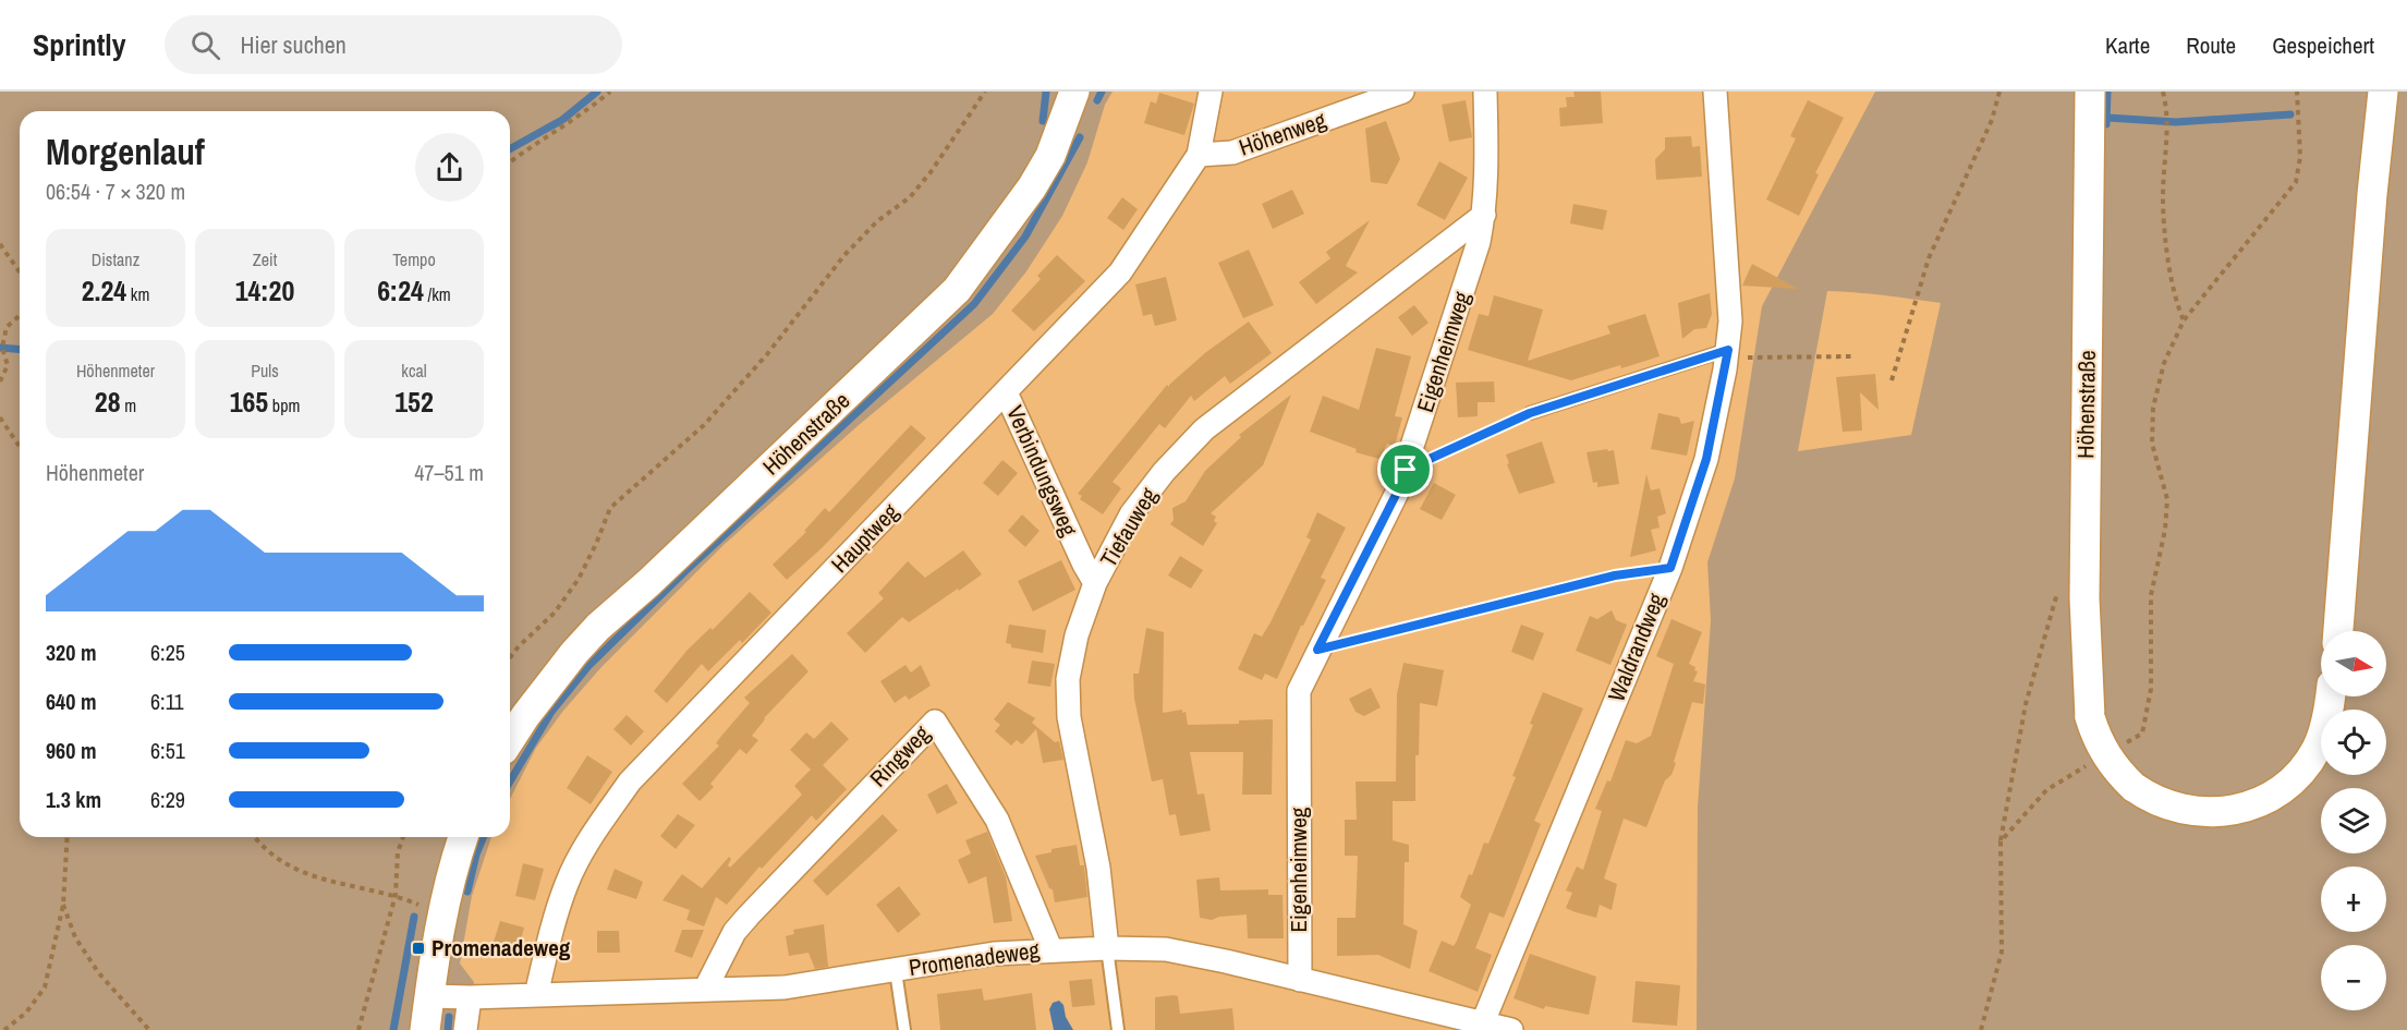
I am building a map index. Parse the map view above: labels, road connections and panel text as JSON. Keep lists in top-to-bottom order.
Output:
{
  "streets": {
    "street": [
      "Höhenweg",
      "Eigenheimweg",
      "Höhenstraße",
      "Verbindungsweg",
      "Tiefauweg",
      "Hauptweg",
      "Waldrandweg",
      "Ringweg",
      "Promenadeweg"
    ]
  },
  "crossings": [
    ["Höhenweg", "Hauptweg"],
    ["Eigenheimweg", "Tiefauweg"],
    ["Eigenheimweg", "Promenadeweg"],
    ["Verbindungsweg", "Tiefauweg"],
    ["Verbindungsweg", "Hauptweg"],
    ["Tiefauweg", "Promenadeweg"],
    ["Hauptweg", "Promenadeweg"],
    ["Waldrandweg", "Promenadeweg"],
    ["Ringweg", "Promenadeweg"]
  ],
  "places": {
    "transit": ["Promenadeweg"]
  },
  "north": "right",
  "page": {
    "header": "Sprintly",
    "search": "Hier suchen",
    "nav": ["Karte", "Route", "Gespeichert"],
    "heading": ["Morgenlauf", "06:54 · 7 × 320 m"],
    "stats": [
      ["Distanz", "2.24 km"],
      ["Zeit", "14:20"],
      ["Tempo", "6:24 /km"],
      ["Höhenmeter", "28 m"],
      ["Puls", "165 bpm"],
      ["kcal", "152"]
    ],
    "chart": ["Höhenmeter", "47–51 m"],
    "list": [
      {
        "name": "320 m",
        "note": "6:25"
      },
      {
        "name": "640 m",
        "note": "6:11"
      },
      {
        "name": "960 m",
        "note": "6:51"
      },
      {
        "name": "1.3 km",
        "note": "6:29"
      }
    ],
    "map_buttons": ["+", "−"]
  }
}
